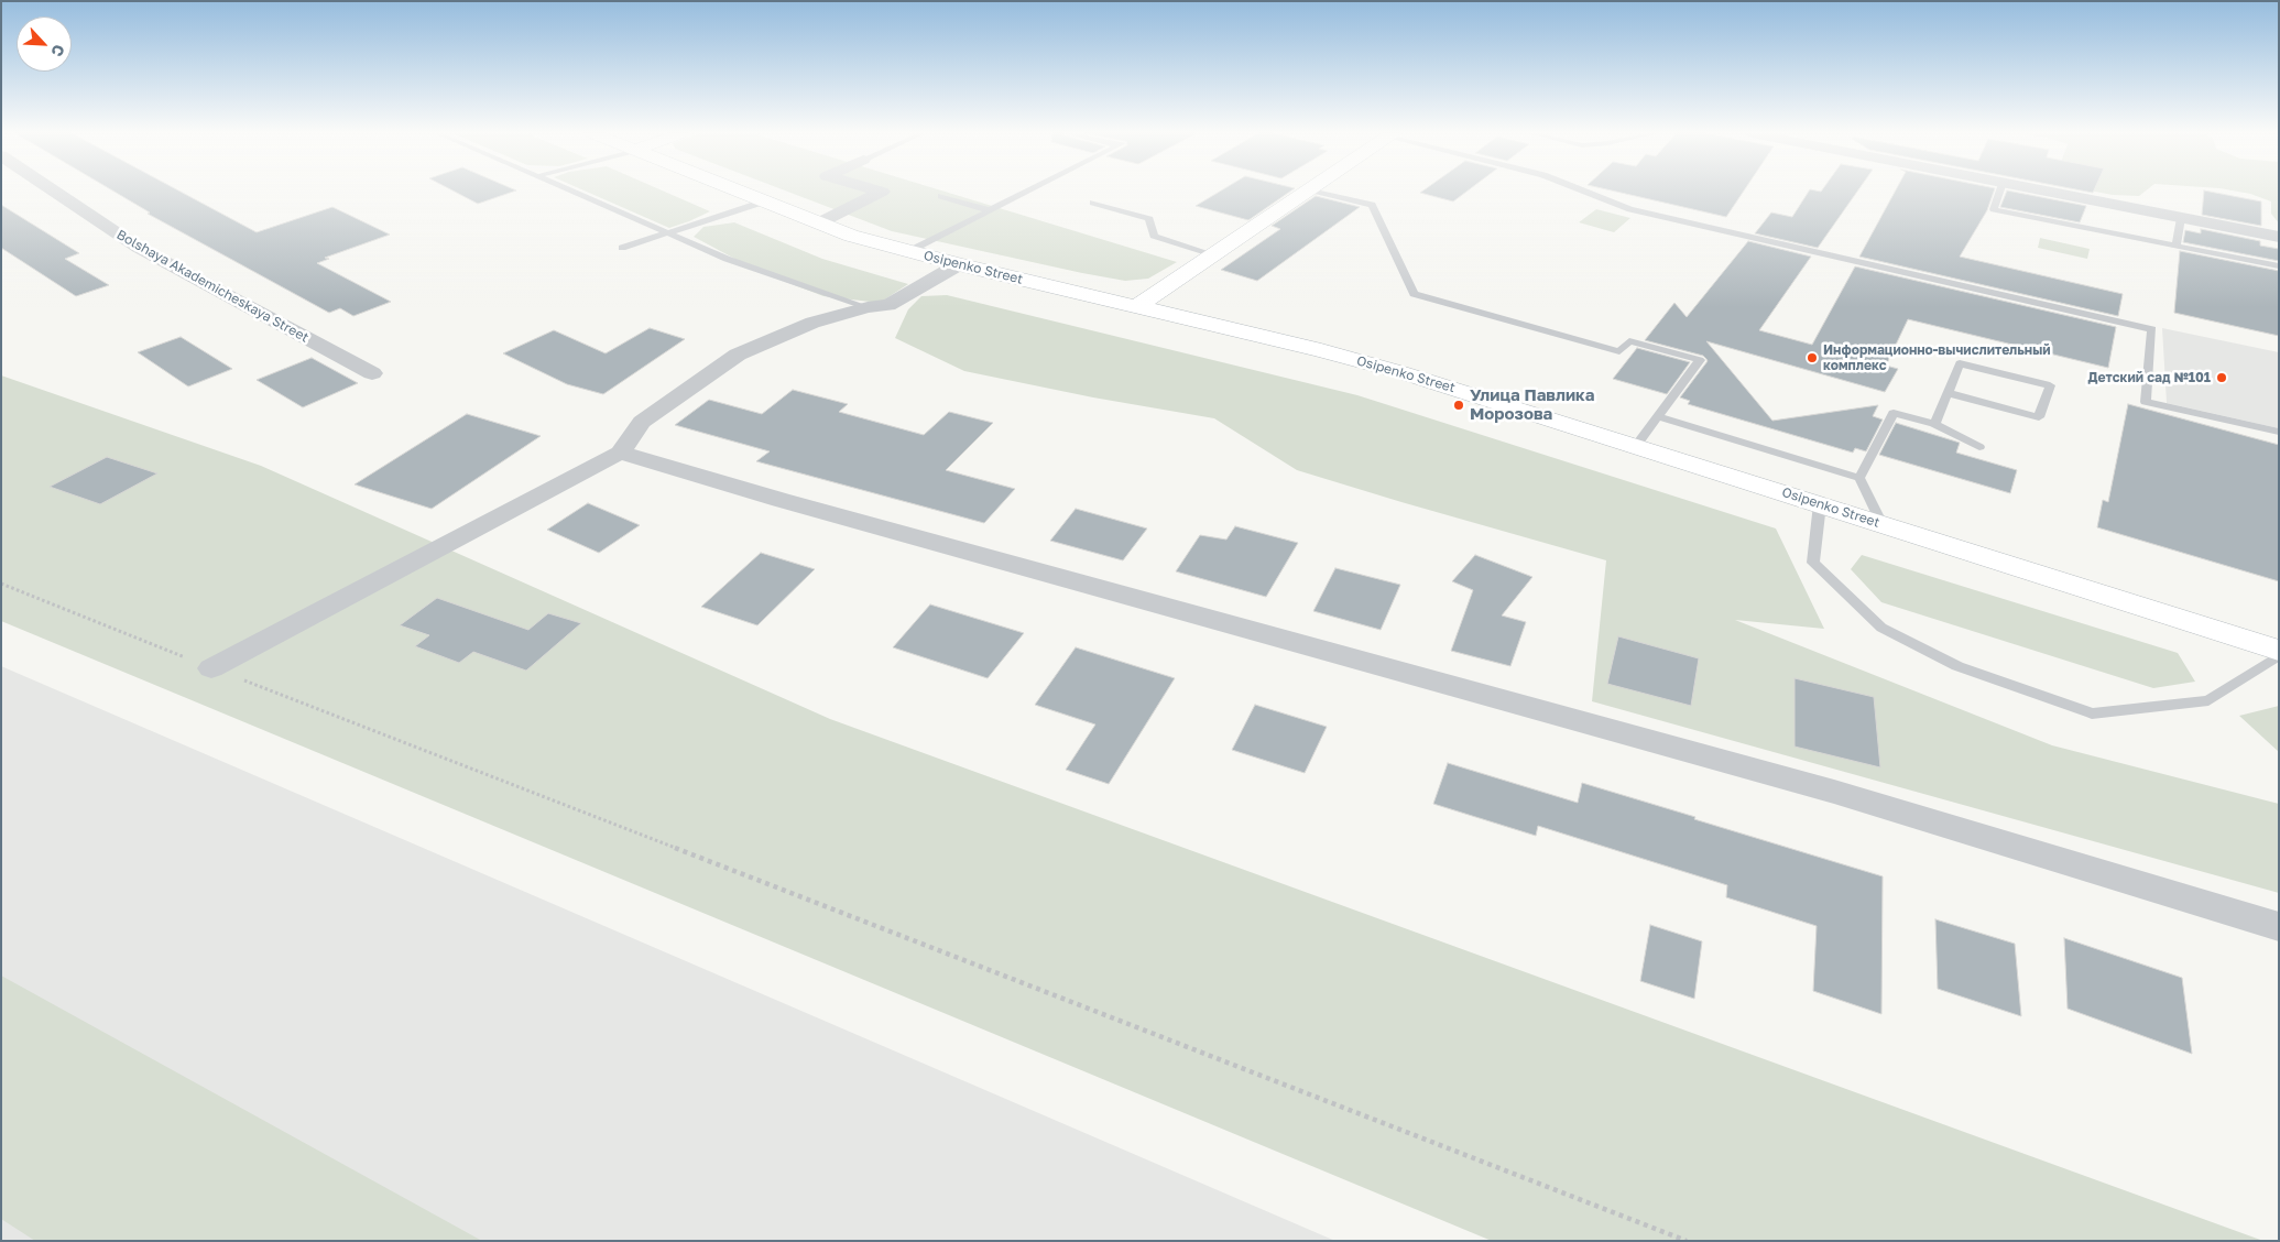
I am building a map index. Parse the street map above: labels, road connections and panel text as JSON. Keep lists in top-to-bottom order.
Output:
{
  "streets": {
    "main road": ["Osipenko Street"],
    "street": ["Bolshaya Akademicheskaya Street"]
  },
  "places": ["Информационно-вычислительный комплекс", "Детский сад №101", "Улица Павлика Морозова"],
  "north": "bottom right"
}
